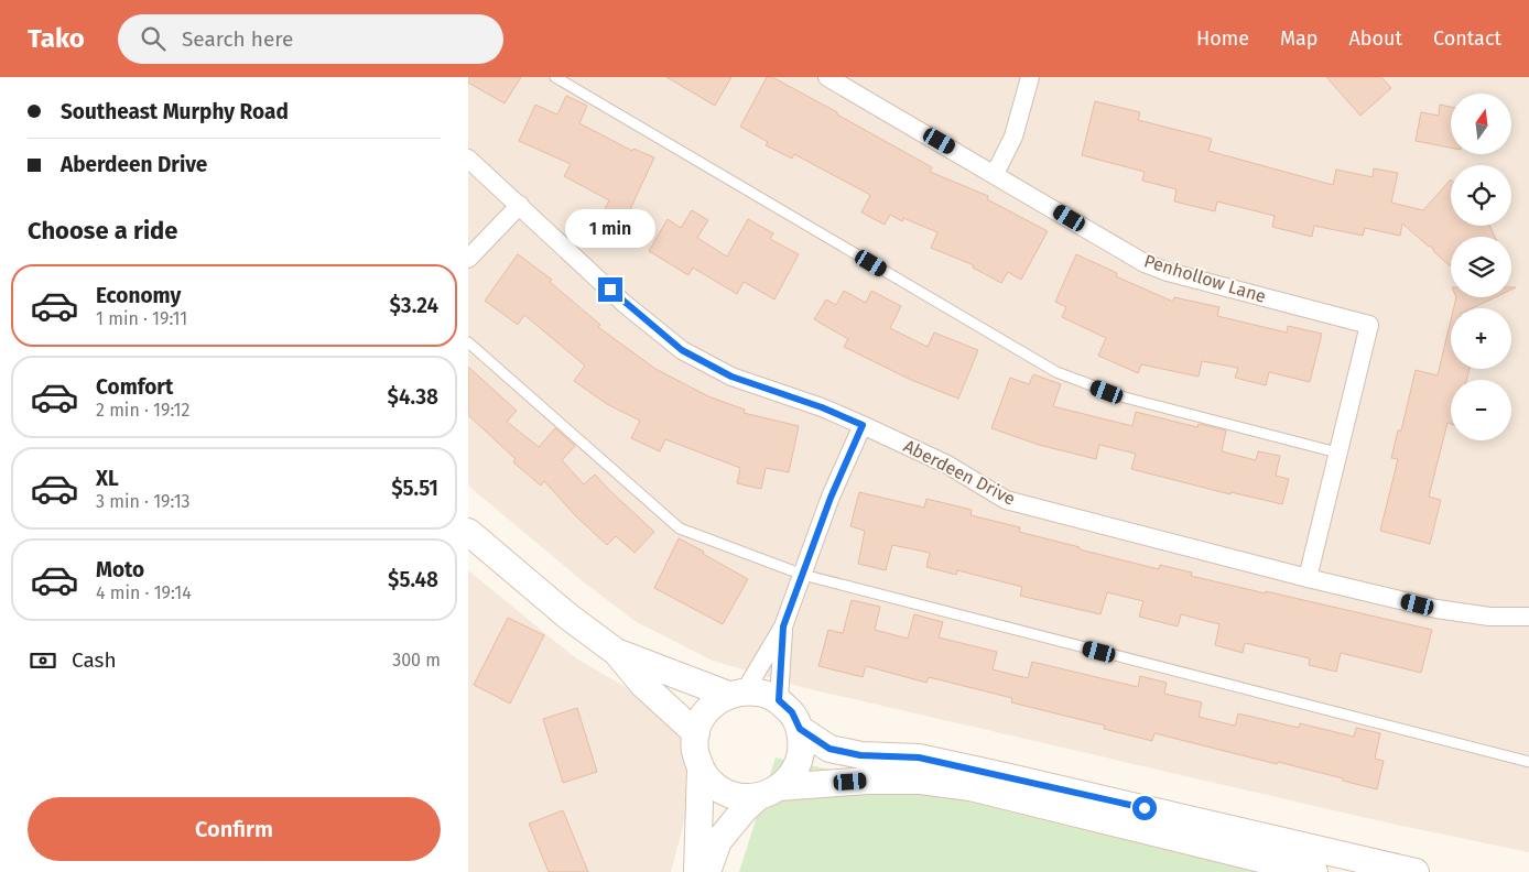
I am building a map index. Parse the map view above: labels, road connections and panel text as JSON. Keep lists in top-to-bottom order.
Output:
{
  "streets": {
    "street": ["Penhollow Lane", "Aberdeen Drive"]
  },
  "crossings": [
    ["Penhollow Lane", "Aberdeen Drive"]
  ],
  "north": "top",
  "page": {
    "header": "Tako",
    "search": "Search here",
    "nav": [
      "Home",
      "Map",
      "About",
      "Contact"
    ],
    "banner": ["Southeast Murphy Road", "Aberdeen Drive"],
    "map_buttons": ["+", "−"],
    "heading": "Choose a ride",
    "bubble": "1 min",
    "list": [
      {
        "name": "Economy",
        "note": "1 min · 19:11",
        "value": "$3.24"
      },
      {
        "name": "Comfort",
        "note": "2 min · 19:12",
        "value": "$4.38"
      },
      {
        "name": "XL",
        "note": "3 min · 19:13",
        "value": "$5.51"
      },
      {
        "name": "Moto",
        "note": "4 min · 19:14",
        "value": "$5.48"
      }
    ],
    "pay": ["Cash", "300 m"],
    "buttons": "Confirm"
  }
}
